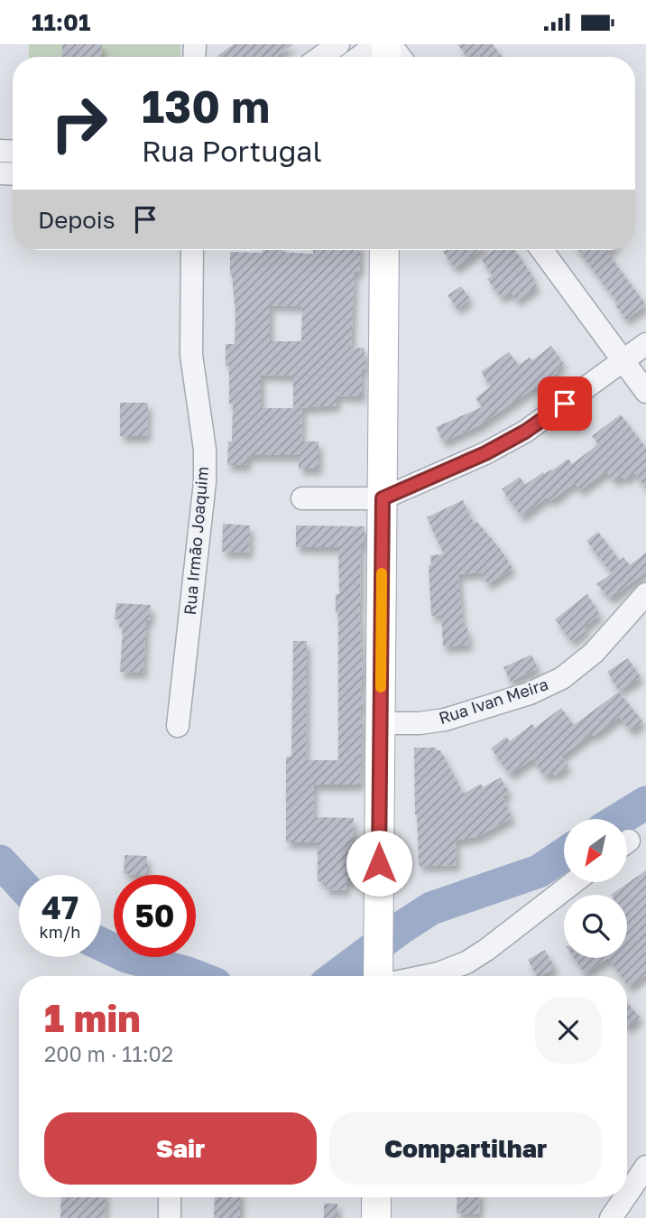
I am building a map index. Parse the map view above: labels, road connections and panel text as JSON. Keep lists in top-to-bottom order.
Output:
{
  "streets": {
    "street": ["Rua Irmão Joaquim", "Rua Ivan Meira"]
  },
  "north": "bottom left",
  "page": {
    "status": "11:01",
    "turn": ["130 m", "Rua Portugal"],
    "then": "Depois",
    "speed": "47 km/h",
    "limit": "50",
    "heading": ["1 min", "200 m · 11:02"],
    "buttons": ["Sair", "Compartilhar"]
  }
}
